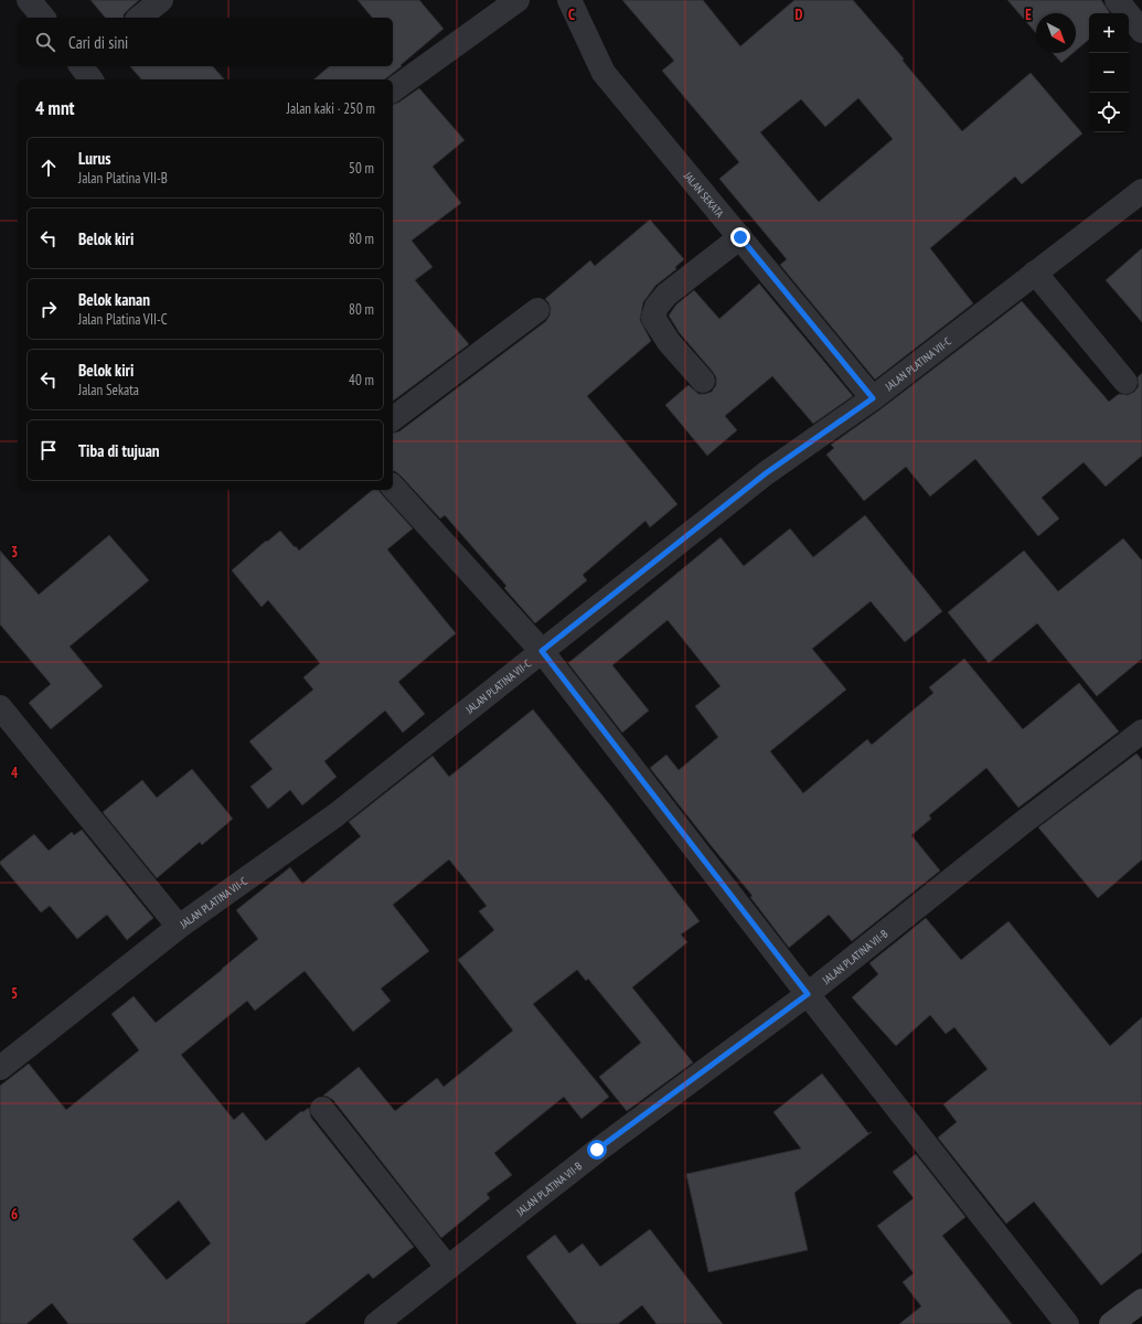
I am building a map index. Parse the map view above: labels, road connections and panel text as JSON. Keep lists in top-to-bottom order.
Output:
{
  "streets": {
    "street": ["JALAN SEKATA", "JALAN PLATINA VII-C", "JALAN PLATINA VII-B"]
  },
  "crossings": [
    ["JALAN SEKATA", "JALAN PLATINA VII-C"]
  ],
  "north": "bottom right",
  "page": {
    "map_buttons": ["+", "−"],
    "search": "Cari di sini",
    "heading": ["4 mnt", "Jalan kaki · 250 m"],
    "list": [
      ["Lurus", "Jalan Platina VII-B", "50 m"],
      ["Belok kiri", "80 m"],
      ["Belok kanan", "Jalan Platina VII-C", "80 m"],
      ["Belok kiri", "Jalan Sekata", "40 m"],
      "Tiba di tujuan"
    ]
  },
  "grid": {
    "columns": ["C", "D", "E"],
    "rows": [
      "3",
      "4",
      "5",
      "6"
    ]
  }
}
